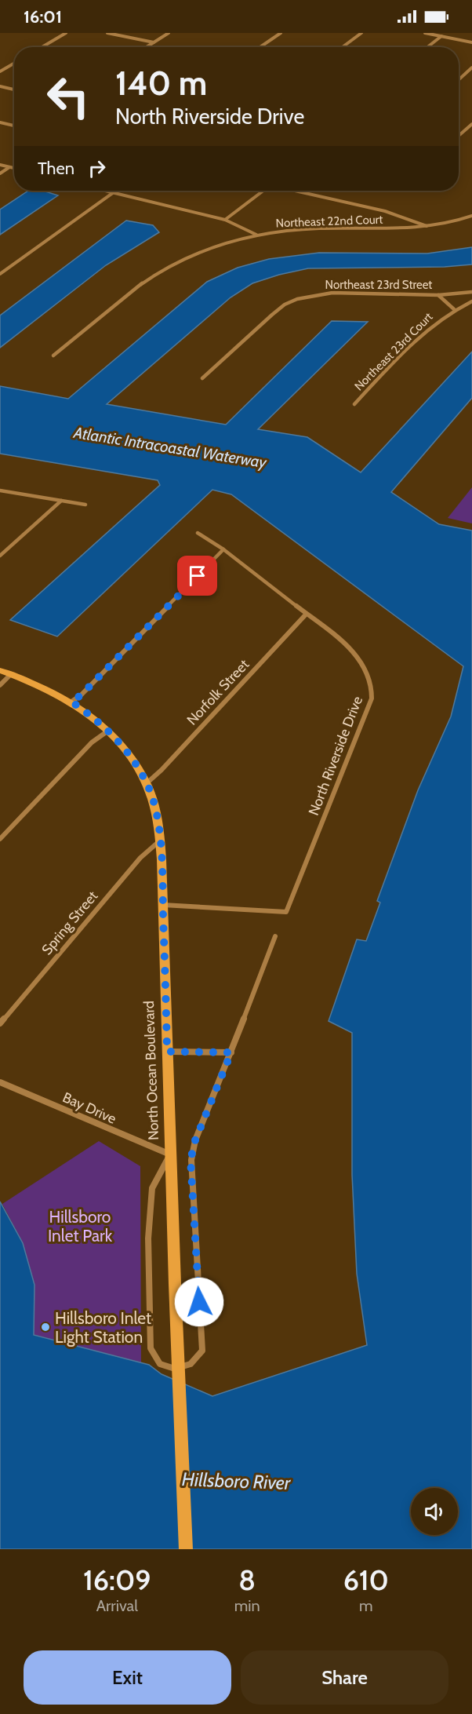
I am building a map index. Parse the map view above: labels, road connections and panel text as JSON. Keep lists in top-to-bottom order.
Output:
{
  "streets": {
    "main road": ["North Ocean Boulevard"],
    "street": [
      "Northeast 22nd Court",
      "Northeast 23rd Street",
      "Northeast 23rd Court",
      "Norfolk Street",
      "North Riverside Drive",
      "Spring Street",
      "Bay Drive"
    ]
  },
  "crossings": [
    ["Norfolk Street", "North Riverside Drive"],
    ["Norfolk Street", "North Ocean Boulevard"],
    ["North Riverside Drive", "North Ocean Boulevard"],
    ["Spring Street", "North Ocean Boulevard"],
    ["North Ocean Boulevard", "Bay Drive"]
  ],
  "water": ["Atlantic Intracoastal Waterway", "Hillsboro River"],
  "parks": ["Hillsboro Inlet Park"],
  "places": ["Hillsboro Inlet Light Station"],
  "page": {
    "status": "16:01",
    "turn": ["140 m", "North Riverside Drive"],
    "then": "Then",
    "eta": [
      "16:09",
      "Arrival",
      "8",
      "min",
      "610",
      "m"
    ],
    "buttons": ["Exit", "Share"]
  }
}
